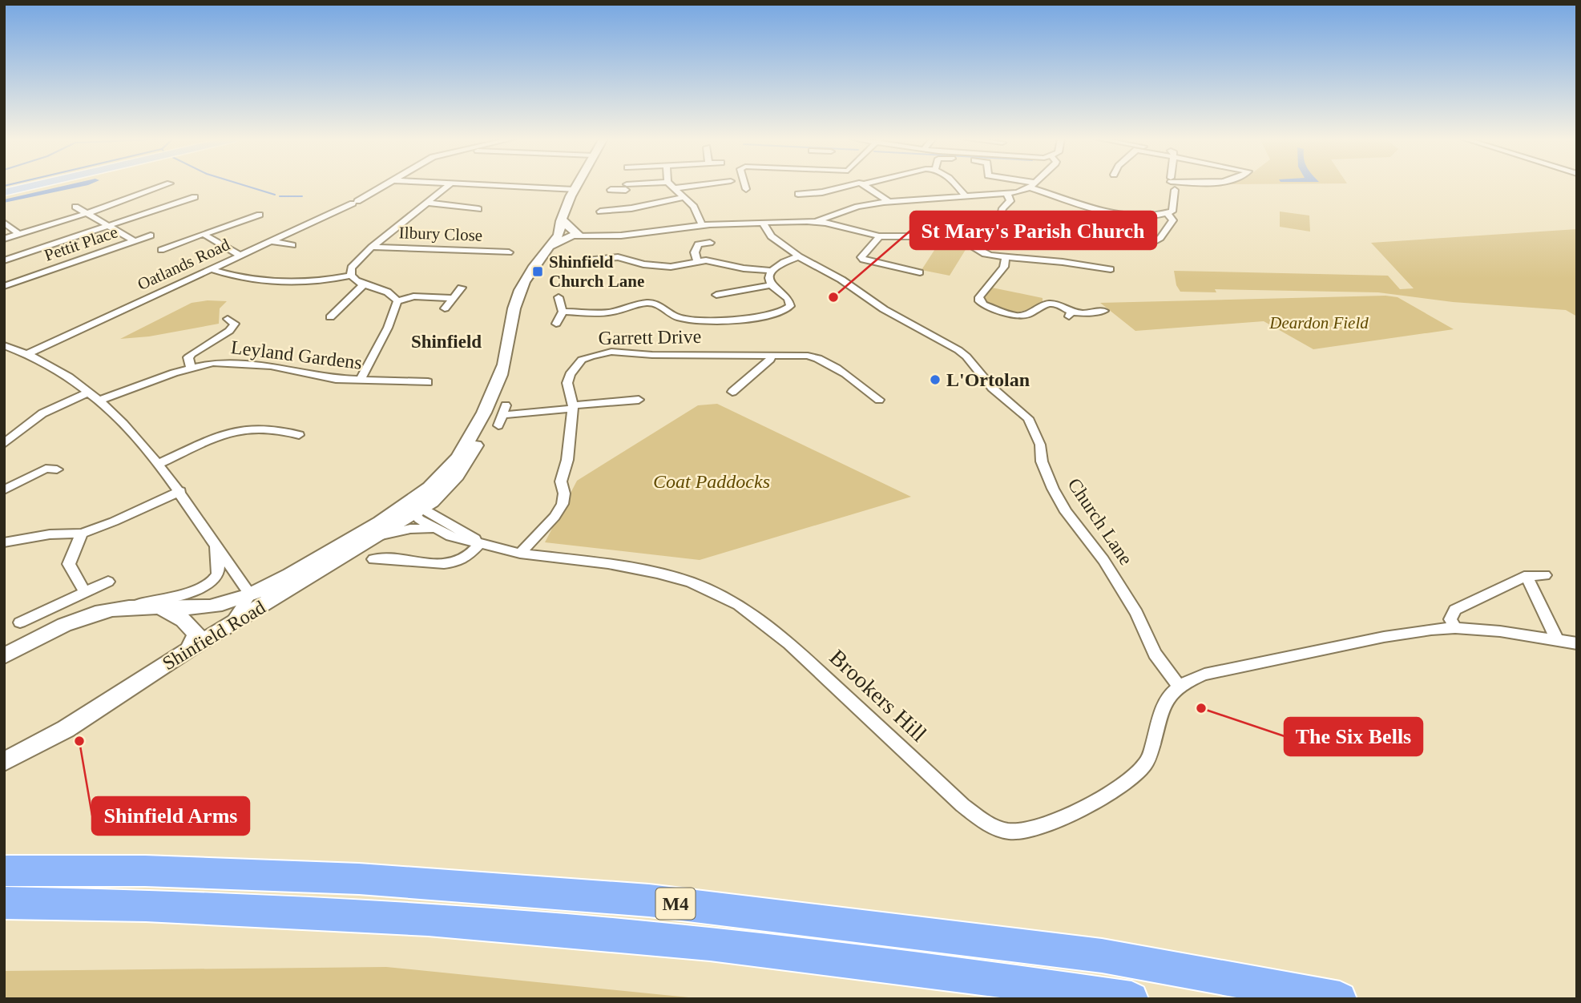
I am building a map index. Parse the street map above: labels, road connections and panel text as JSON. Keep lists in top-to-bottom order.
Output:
{
  "streets": {
    "highway": ["M4"],
    "main road": ["Shinfield Road"],
    "street": [
      "Ilbury Close",
      "Pettit Place",
      "Oatlands Road",
      "Garrett Drive",
      "Leyland Gardens",
      "Church Lane",
      "Brookers Hill"
    ]
  },
  "crossings": [
    ["Garrett Drive", "Brookers Hill"],
    ["Church Lane", "Brookers Hill"],
    ["Shinfield Road", "Brookers Hill"]
  ],
  "districts": ["Shinfield"],
  "parks": ["Deardon Field", "Coat Paddocks"],
  "places": {
    "transit": ["Shinfield Church Lane"],
    "other": [
      "St Mary's Parish Church",
      "L'Ortolan",
      "The Six Bells",
      "Shinfield Arms"
    ]
  }
}
